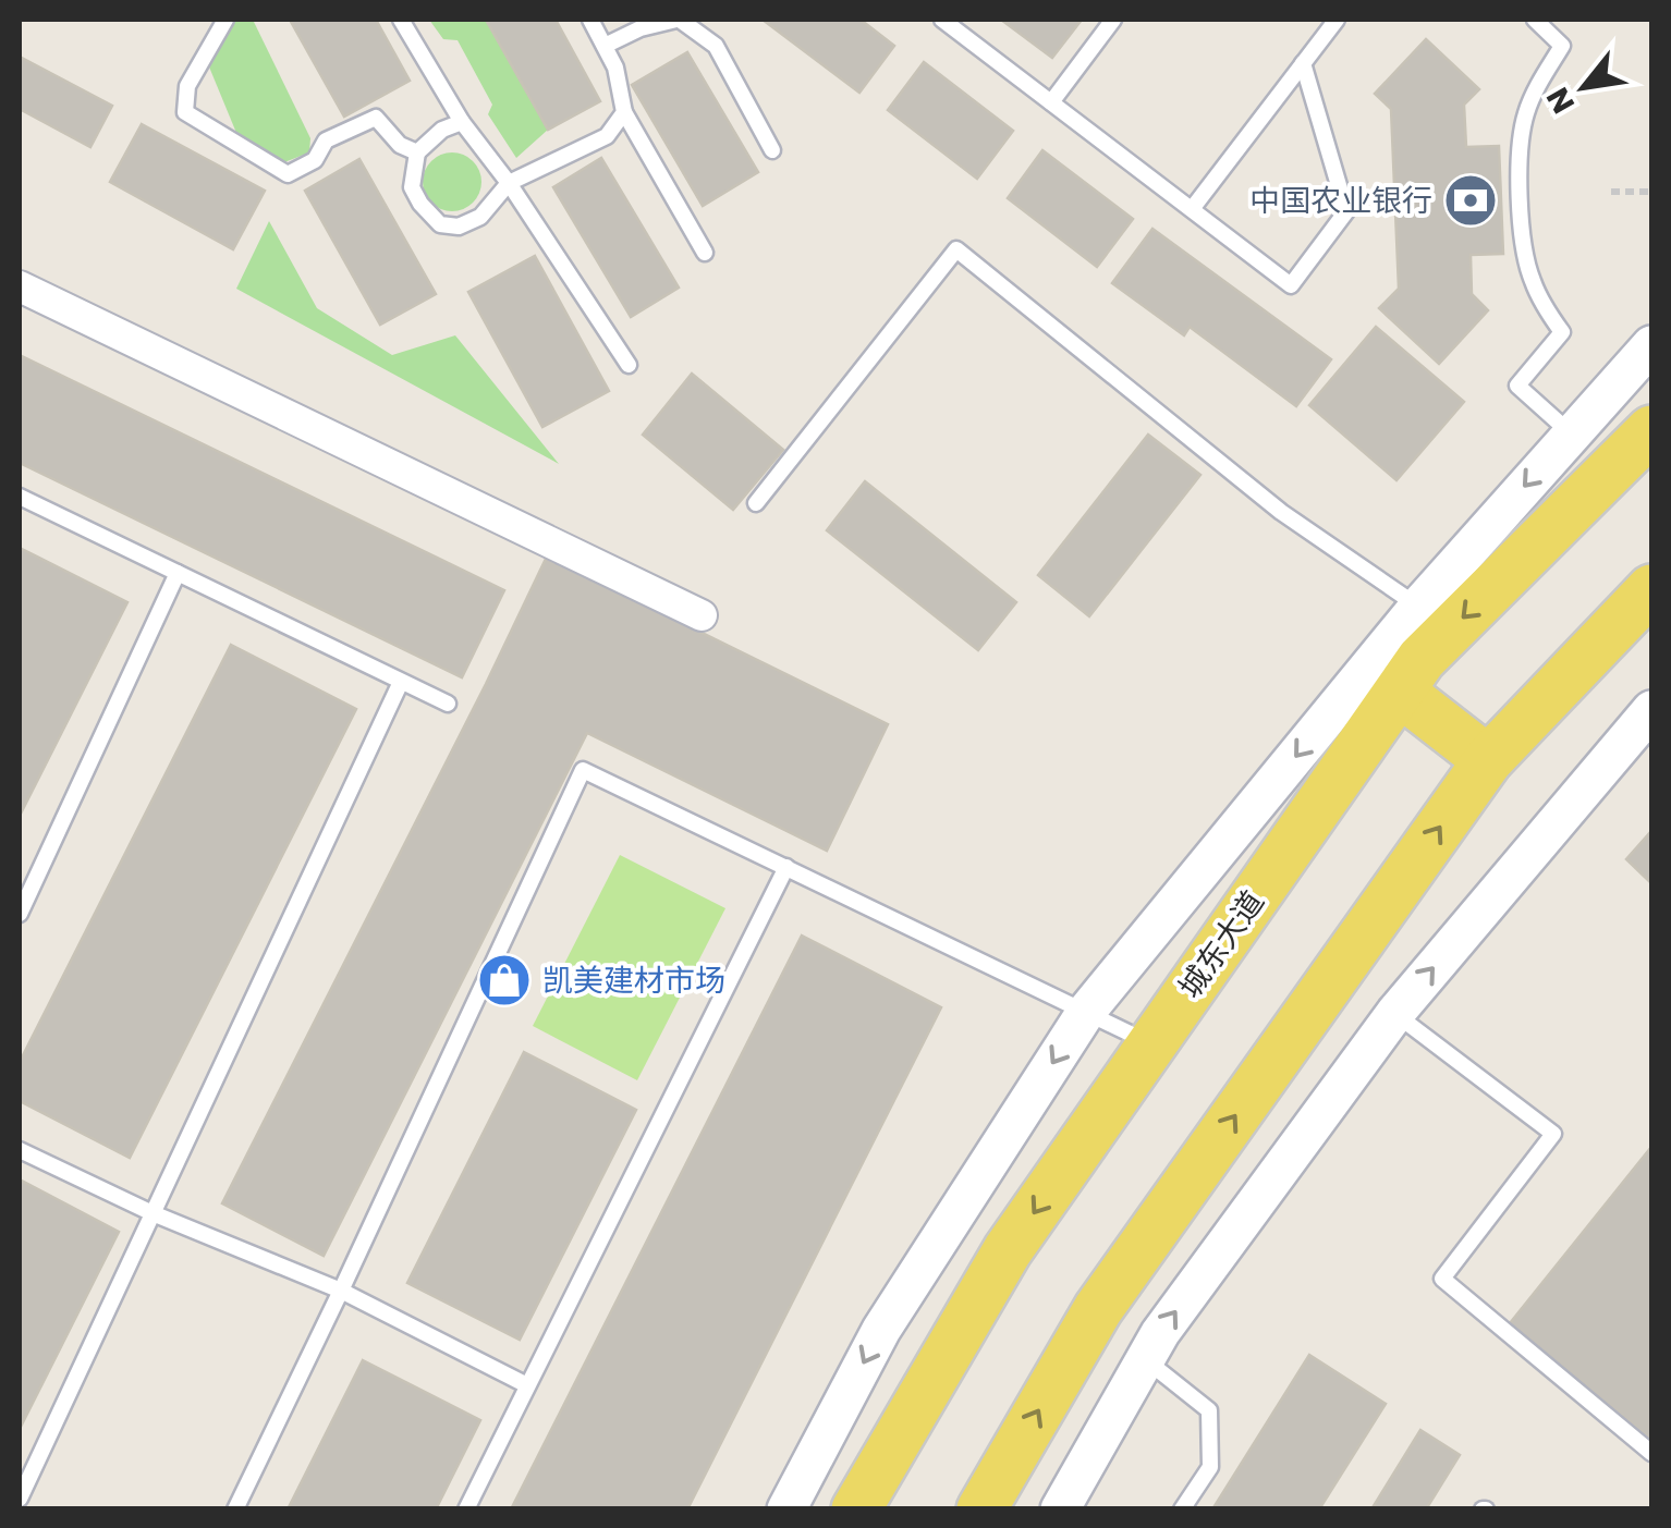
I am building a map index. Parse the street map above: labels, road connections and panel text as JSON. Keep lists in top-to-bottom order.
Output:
{
  "streets": {
    "main road": ["城东大道"]
  },
  "places": {
    "bank": ["中国农业银行"],
    "shop": ["凯美建材市场"]
  },
  "north": "bottom left"
}
